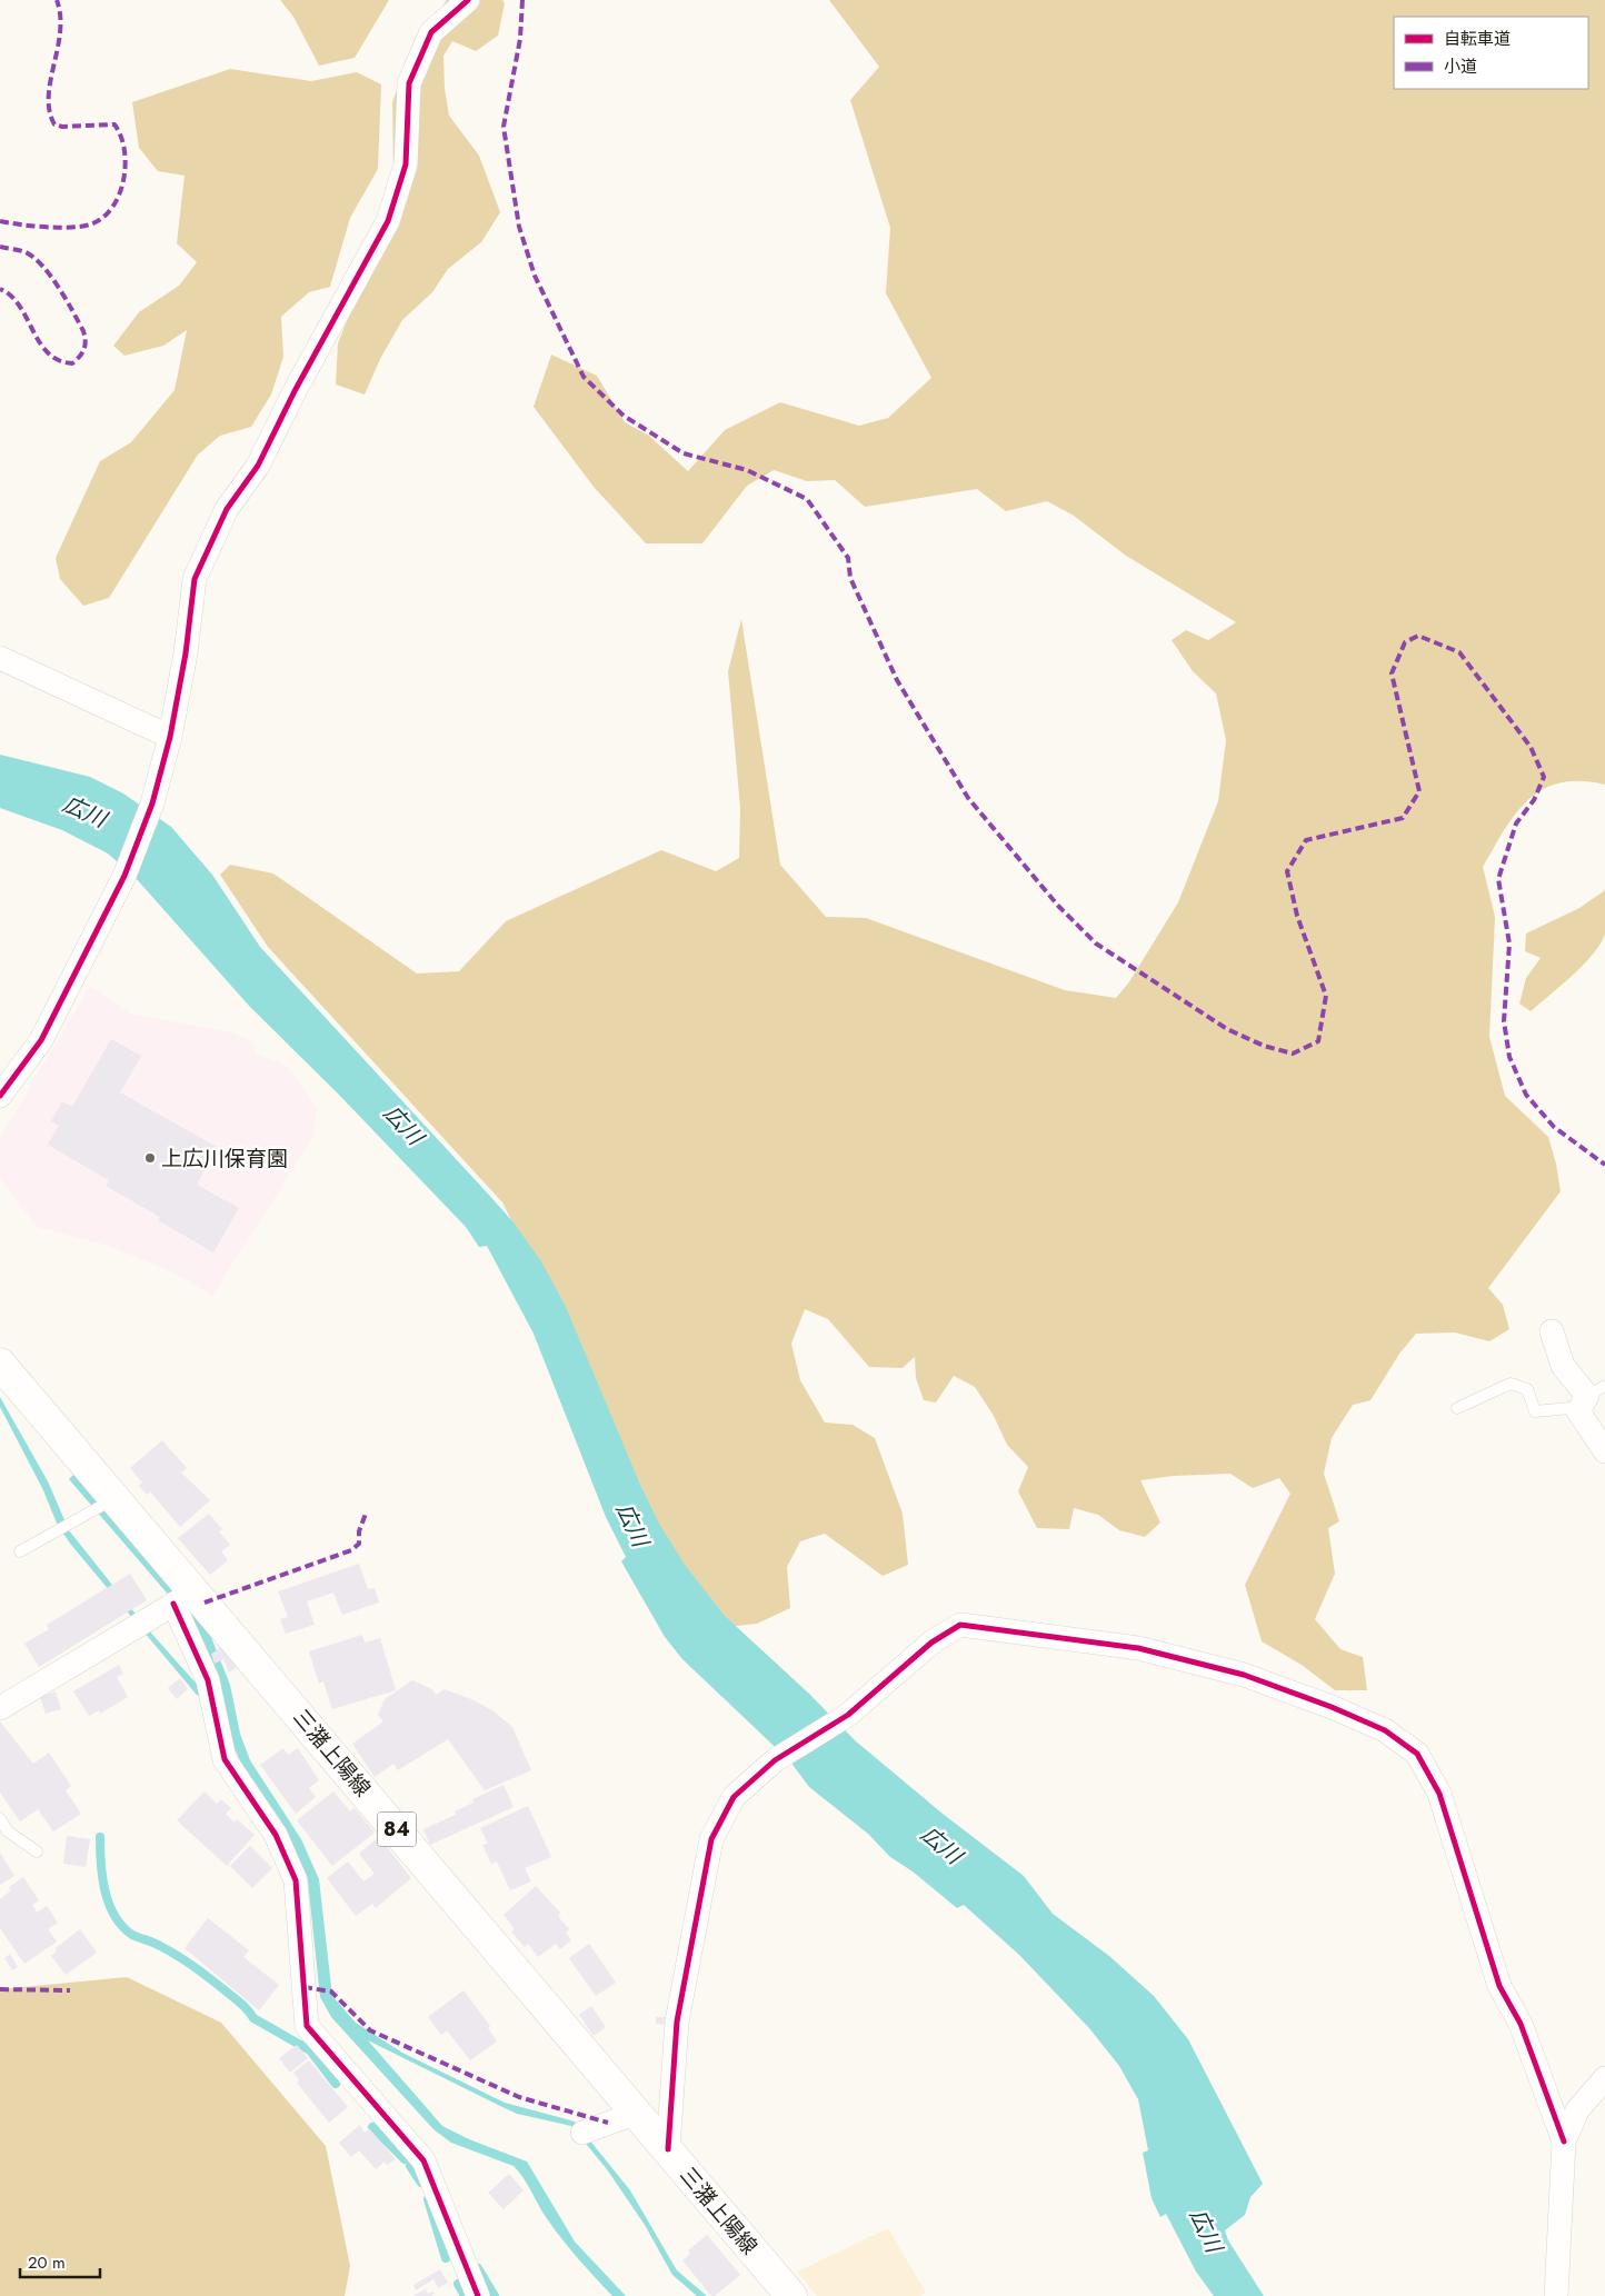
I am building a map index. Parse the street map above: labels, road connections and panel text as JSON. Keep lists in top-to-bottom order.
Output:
{
  "streets": {
    "main road": ["三潴上陽線", "84"]
  },
  "water": ["広川"],
  "places": ["上広川保育園"],
  "legend": ["自転車道", "小道"],
  "scale_bar": "20 m"
}
